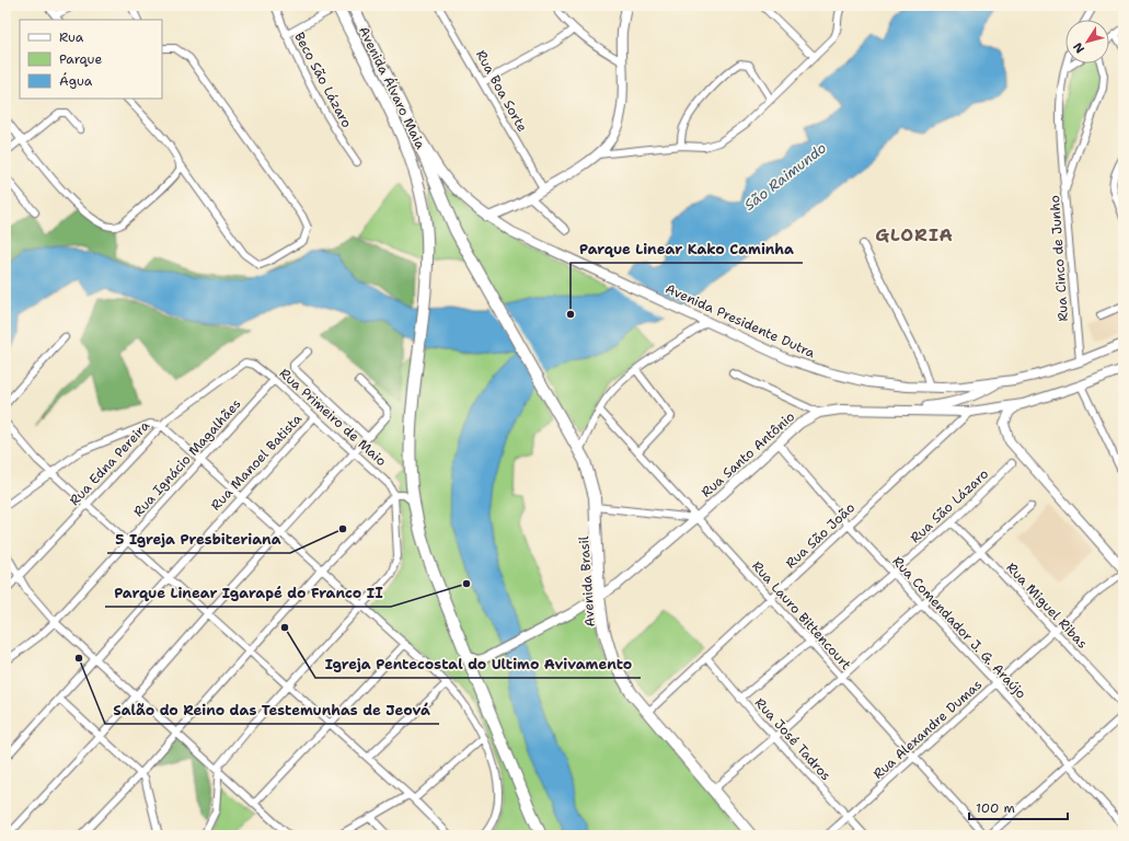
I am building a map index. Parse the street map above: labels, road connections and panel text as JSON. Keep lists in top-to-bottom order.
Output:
{
  "streets": {
    "highway": ["Avenida Álvaro Maia", "Avenida Brasil"],
    "street": [
      "Beco São Lázaro",
      "Rua Boa Sorte",
      "Rua Cinco de Junho",
      "Avenida Presidente Dutra",
      "Rua Primeiro de Maio",
      "Rua Santo Antônio",
      "Rua Ignácio Magalhães",
      "Rua Manoel Batista",
      "Rua Edna Pereira",
      "Rua São Lázaro",
      "Rua São João",
      "Rua Miguel Ribas",
      "Rua Lauro Bittencourt",
      "Rua Comendador J. G. Araújo",
      "Rua Alexandre Dumas",
      "Rua José Tadros"
    ]
  },
  "crossings": [
    ["Avenida Álvaro Maia", "Avenida Presidente Dutra"],
    ["Avenida Álvaro Maia", "Avenida Brasil"],
    ["Rua Cinco de Junho", "Avenida Presidente Dutra"],
    ["Rua Primeiro de Maio", "Rua Ignácio Magalhães"],
    ["Rua Primeiro de Maio", "Rua Manoel Batista"],
    ["Rua Primeiro de Maio", "Rua Edna Pereira"],
    ["Rua Santo Antônio", "Rua São João"],
    ["Rua Santo Antônio", "Avenida Brasil"],
    ["Rua Santo Antônio", "Rua Lauro Bittencourt"],
    ["Rua Santo Antônio", "Rua Comendador J. G. Araújo"],
    ["Rua São Lázaro", "Rua Miguel Ribas"],
    ["Rua São Lázaro", "Rua Lauro Bittencourt"],
    ["Rua São Lázaro", "Rua Comendador J. G. Araújo"],
    ["Rua São Lázaro", "Rua José Tadros"],
    ["Rua São João", "Avenida Brasil"],
    ["Rua São João", "Rua Lauro Bittencourt"],
    ["Rua São João", "Rua Comendador J. G. Araújo"],
    ["Rua São João", "Rua José Tadros"],
    ["Rua Miguel Ribas", "Rua Alexandre Dumas"],
    ["Rua Lauro Bittencourt", "Rua Alexandre Dumas"],
    ["Rua Comendador J. G. Araújo", "Rua Alexandre Dumas"],
    ["Rua Alexandre Dumas", "Rua José Tadros"]
  ],
  "districts": ["GLORIA"],
  "water": ["São Raimundo"],
  "places": [
    "Parque Linear Kako Caminha",
    "5 Igreja Presbiteriana",
    "Parque Linear Igarapé do Franco II",
    "Igreja Pentecostal do Ultimo Avivamento",
    "Salão do Reino das Testemunhas de Jeová"
  ],
  "legend": ["Rua", "Parque", "Água"],
  "scale_bar": "100 m",
  "north": "bottom left"
}
